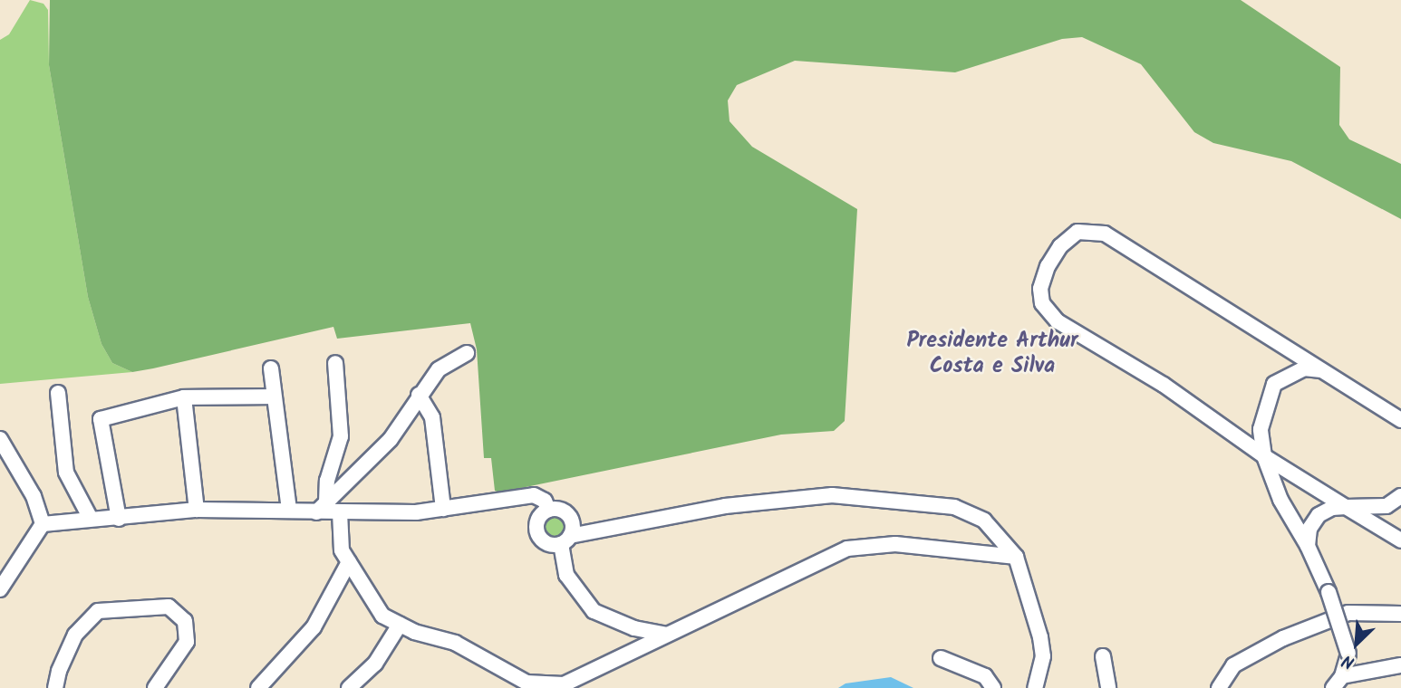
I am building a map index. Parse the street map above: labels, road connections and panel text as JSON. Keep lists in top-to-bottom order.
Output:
{
  "districts": ["Presidente Arthur Costa e Silva"],
  "north": "bottom left"
}
